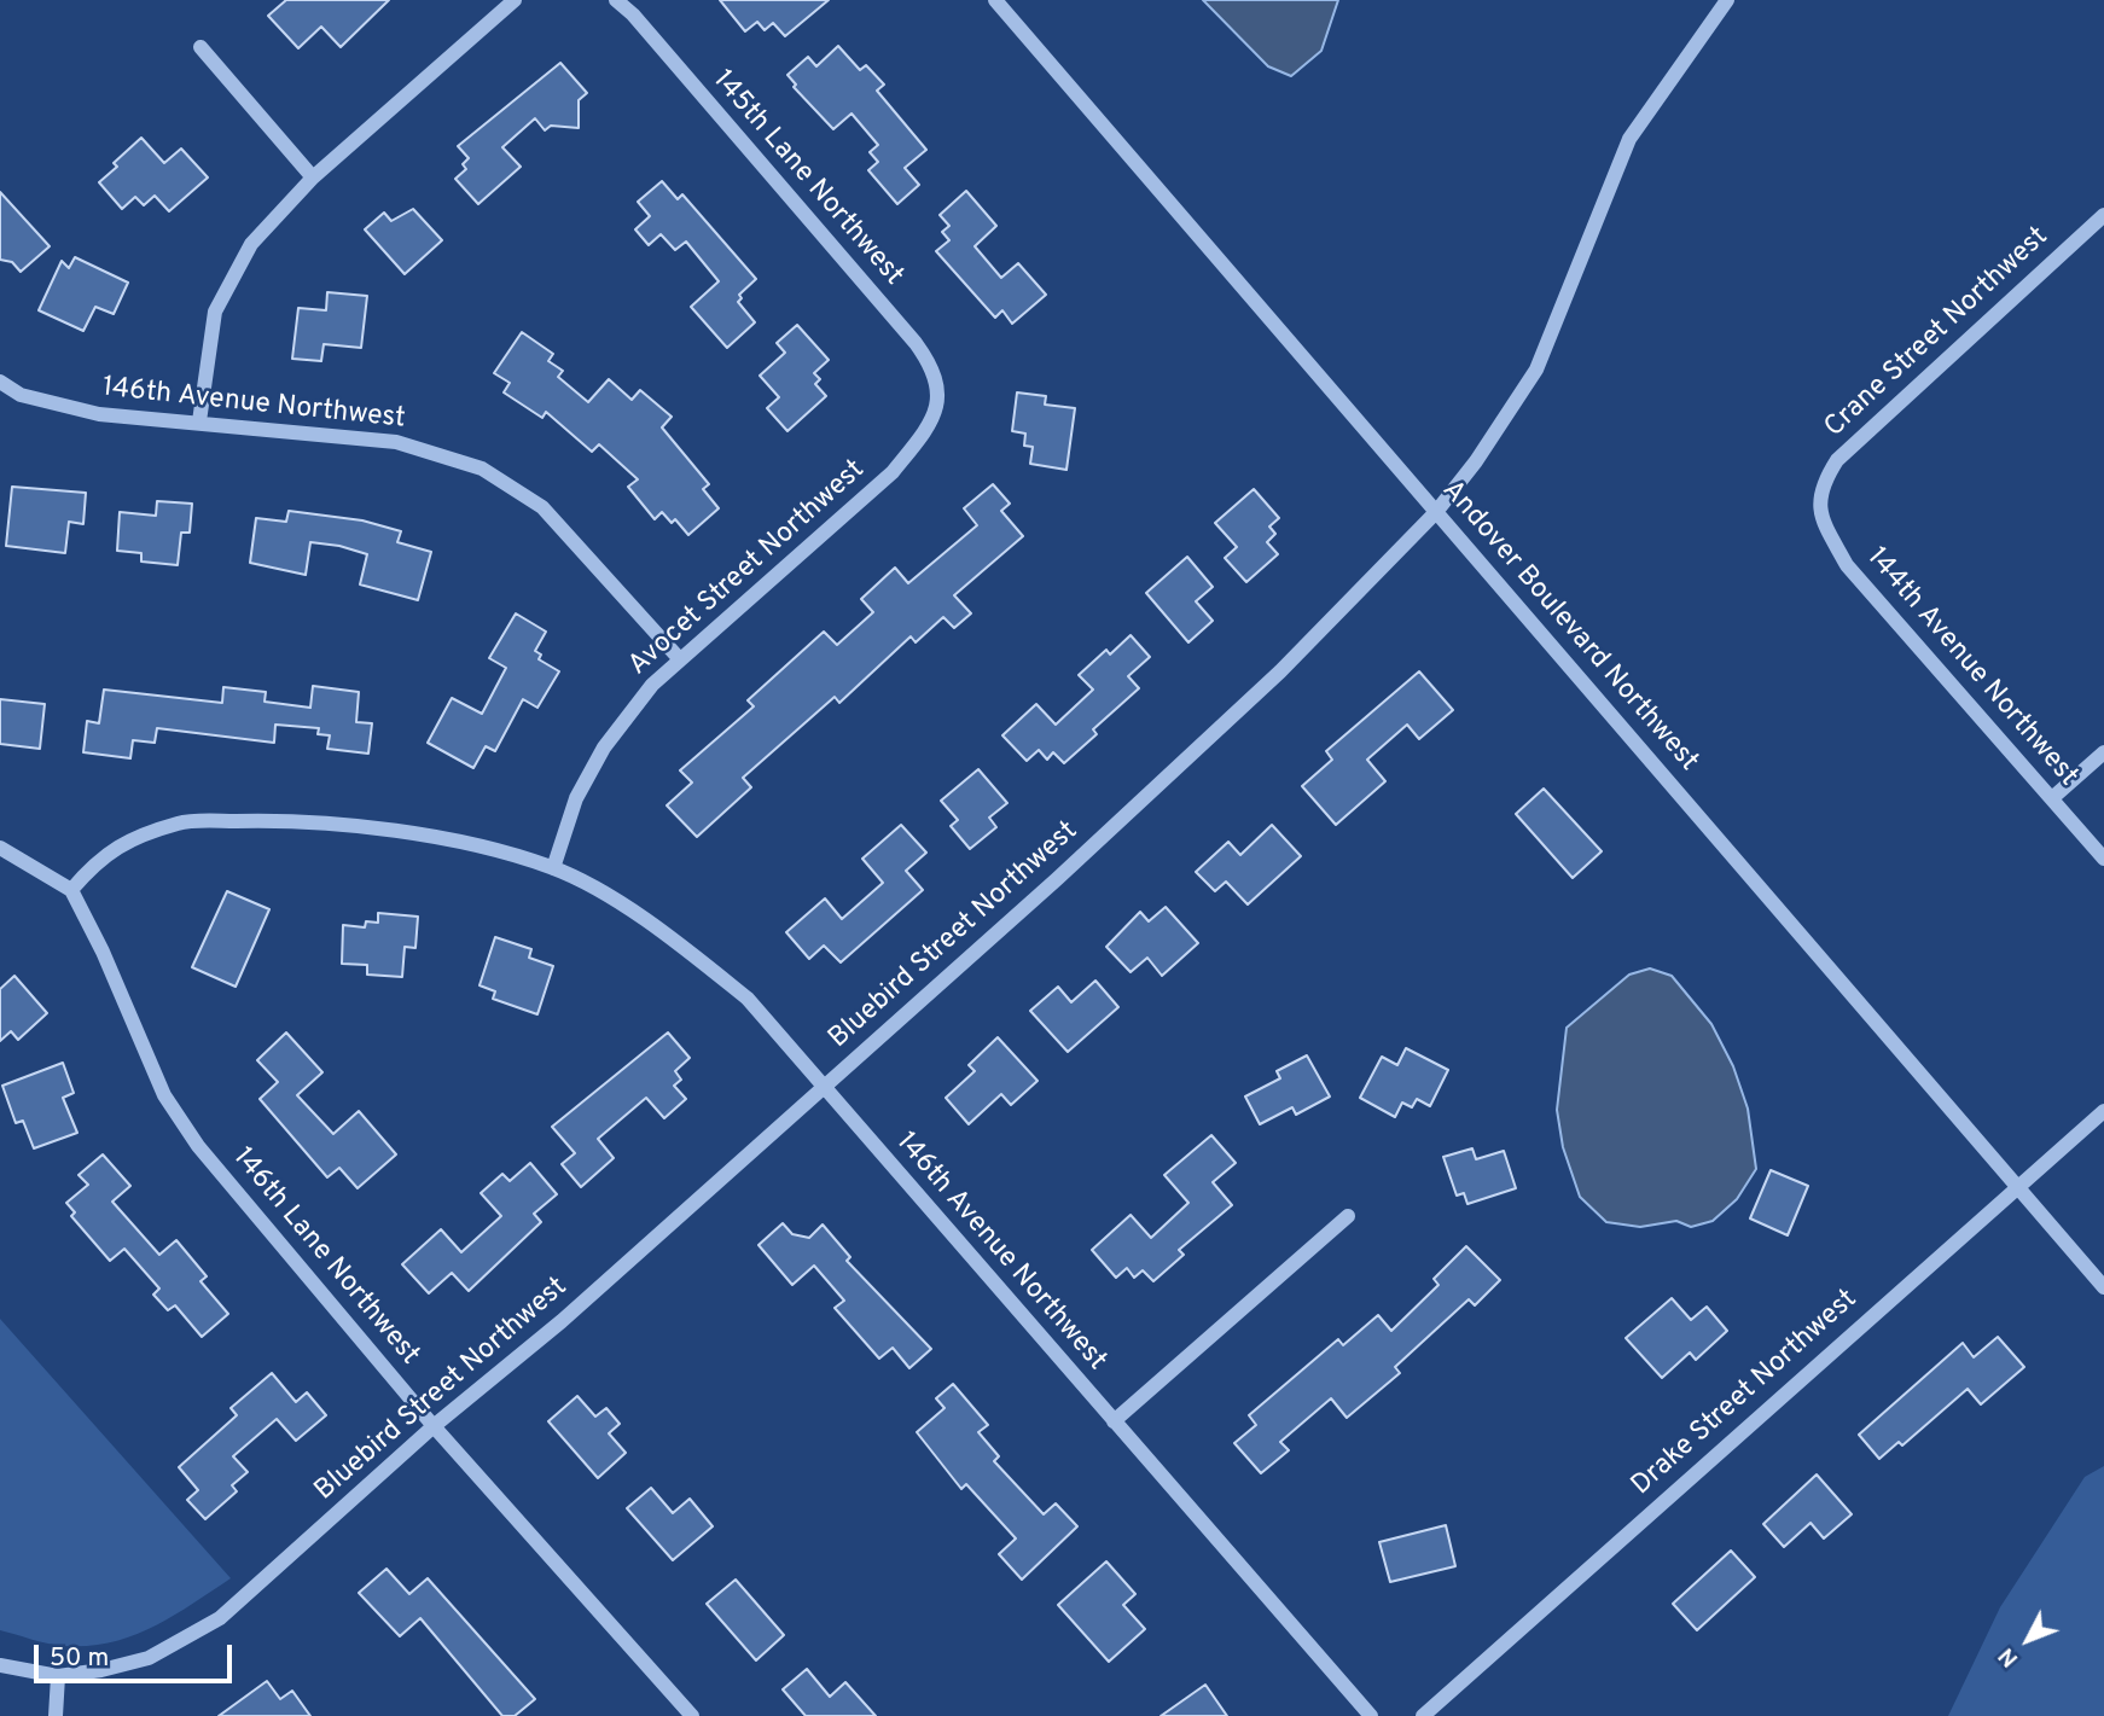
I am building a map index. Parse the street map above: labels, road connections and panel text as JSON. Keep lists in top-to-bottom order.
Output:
{
  "streets": {
    "street": [
      "145th Lane Northwest",
      "Crane Street Northwest",
      "146th Avenue Northwest",
      "Avocet Street Northwest",
      "Andover Boulevard Northwest",
      "144th Avenue Northwest",
      "Bluebird Street Northwest",
      "146th Lane Northwest",
      "Drake Street Northwest"
    ]
  },
  "crossings": [
    ["145th Lane Northwest", "Avocet Street Northwest"],
    ["Crane Street Northwest", "144th Avenue Northwest"],
    ["146th Avenue Northwest", "Avocet Street Northwest"],
    ["146th Avenue Northwest", "Bluebird Street Northwest"],
    ["146th Avenue Northwest", "146th Lane Northwest"],
    ["Andover Boulevard Northwest", "Bluebird Street Northwest"],
    ["Andover Boulevard Northwest", "Drake Street Northwest"],
    ["Bluebird Street Northwest", "146th Lane Northwest"]
  ],
  "scale_bar": "50 m",
  "north": "bottom left"
}
